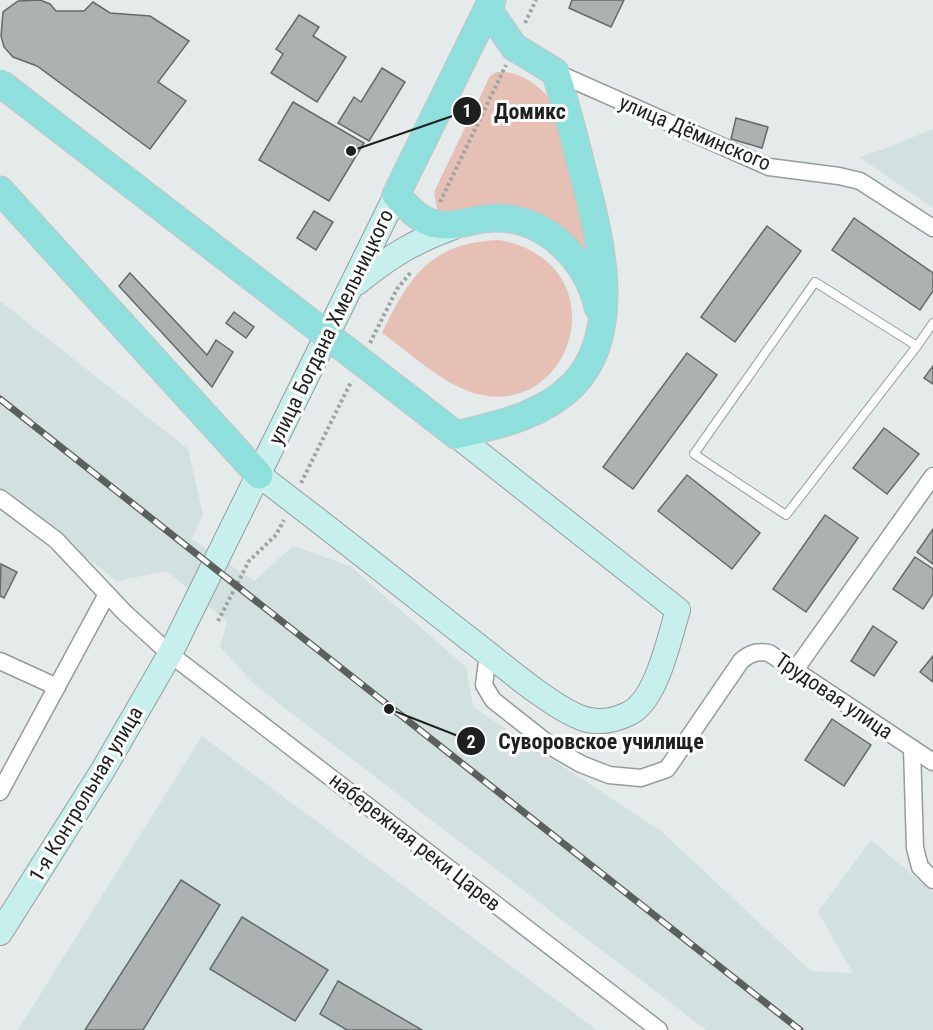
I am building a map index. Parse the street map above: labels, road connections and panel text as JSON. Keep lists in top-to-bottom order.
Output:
{
  "streets": {
    "main road": ["улица Богдана Хмельницкого", "1-я Контрольная улица"],
    "street": ["улица Дёминского", "Трудовая улица", "набережная реки Царев"]
  },
  "crossings": [
    ["улица Богдана Хмельницкого", "1-я Контрольная улица"],
    ["улица Богдана Хмельницкого", "набережная реки Царев"],
    ["1-я Контрольная улица", "набережная реки Царев"]
  ],
  "places": ["Домикс", "Суворовское училище"]
}
